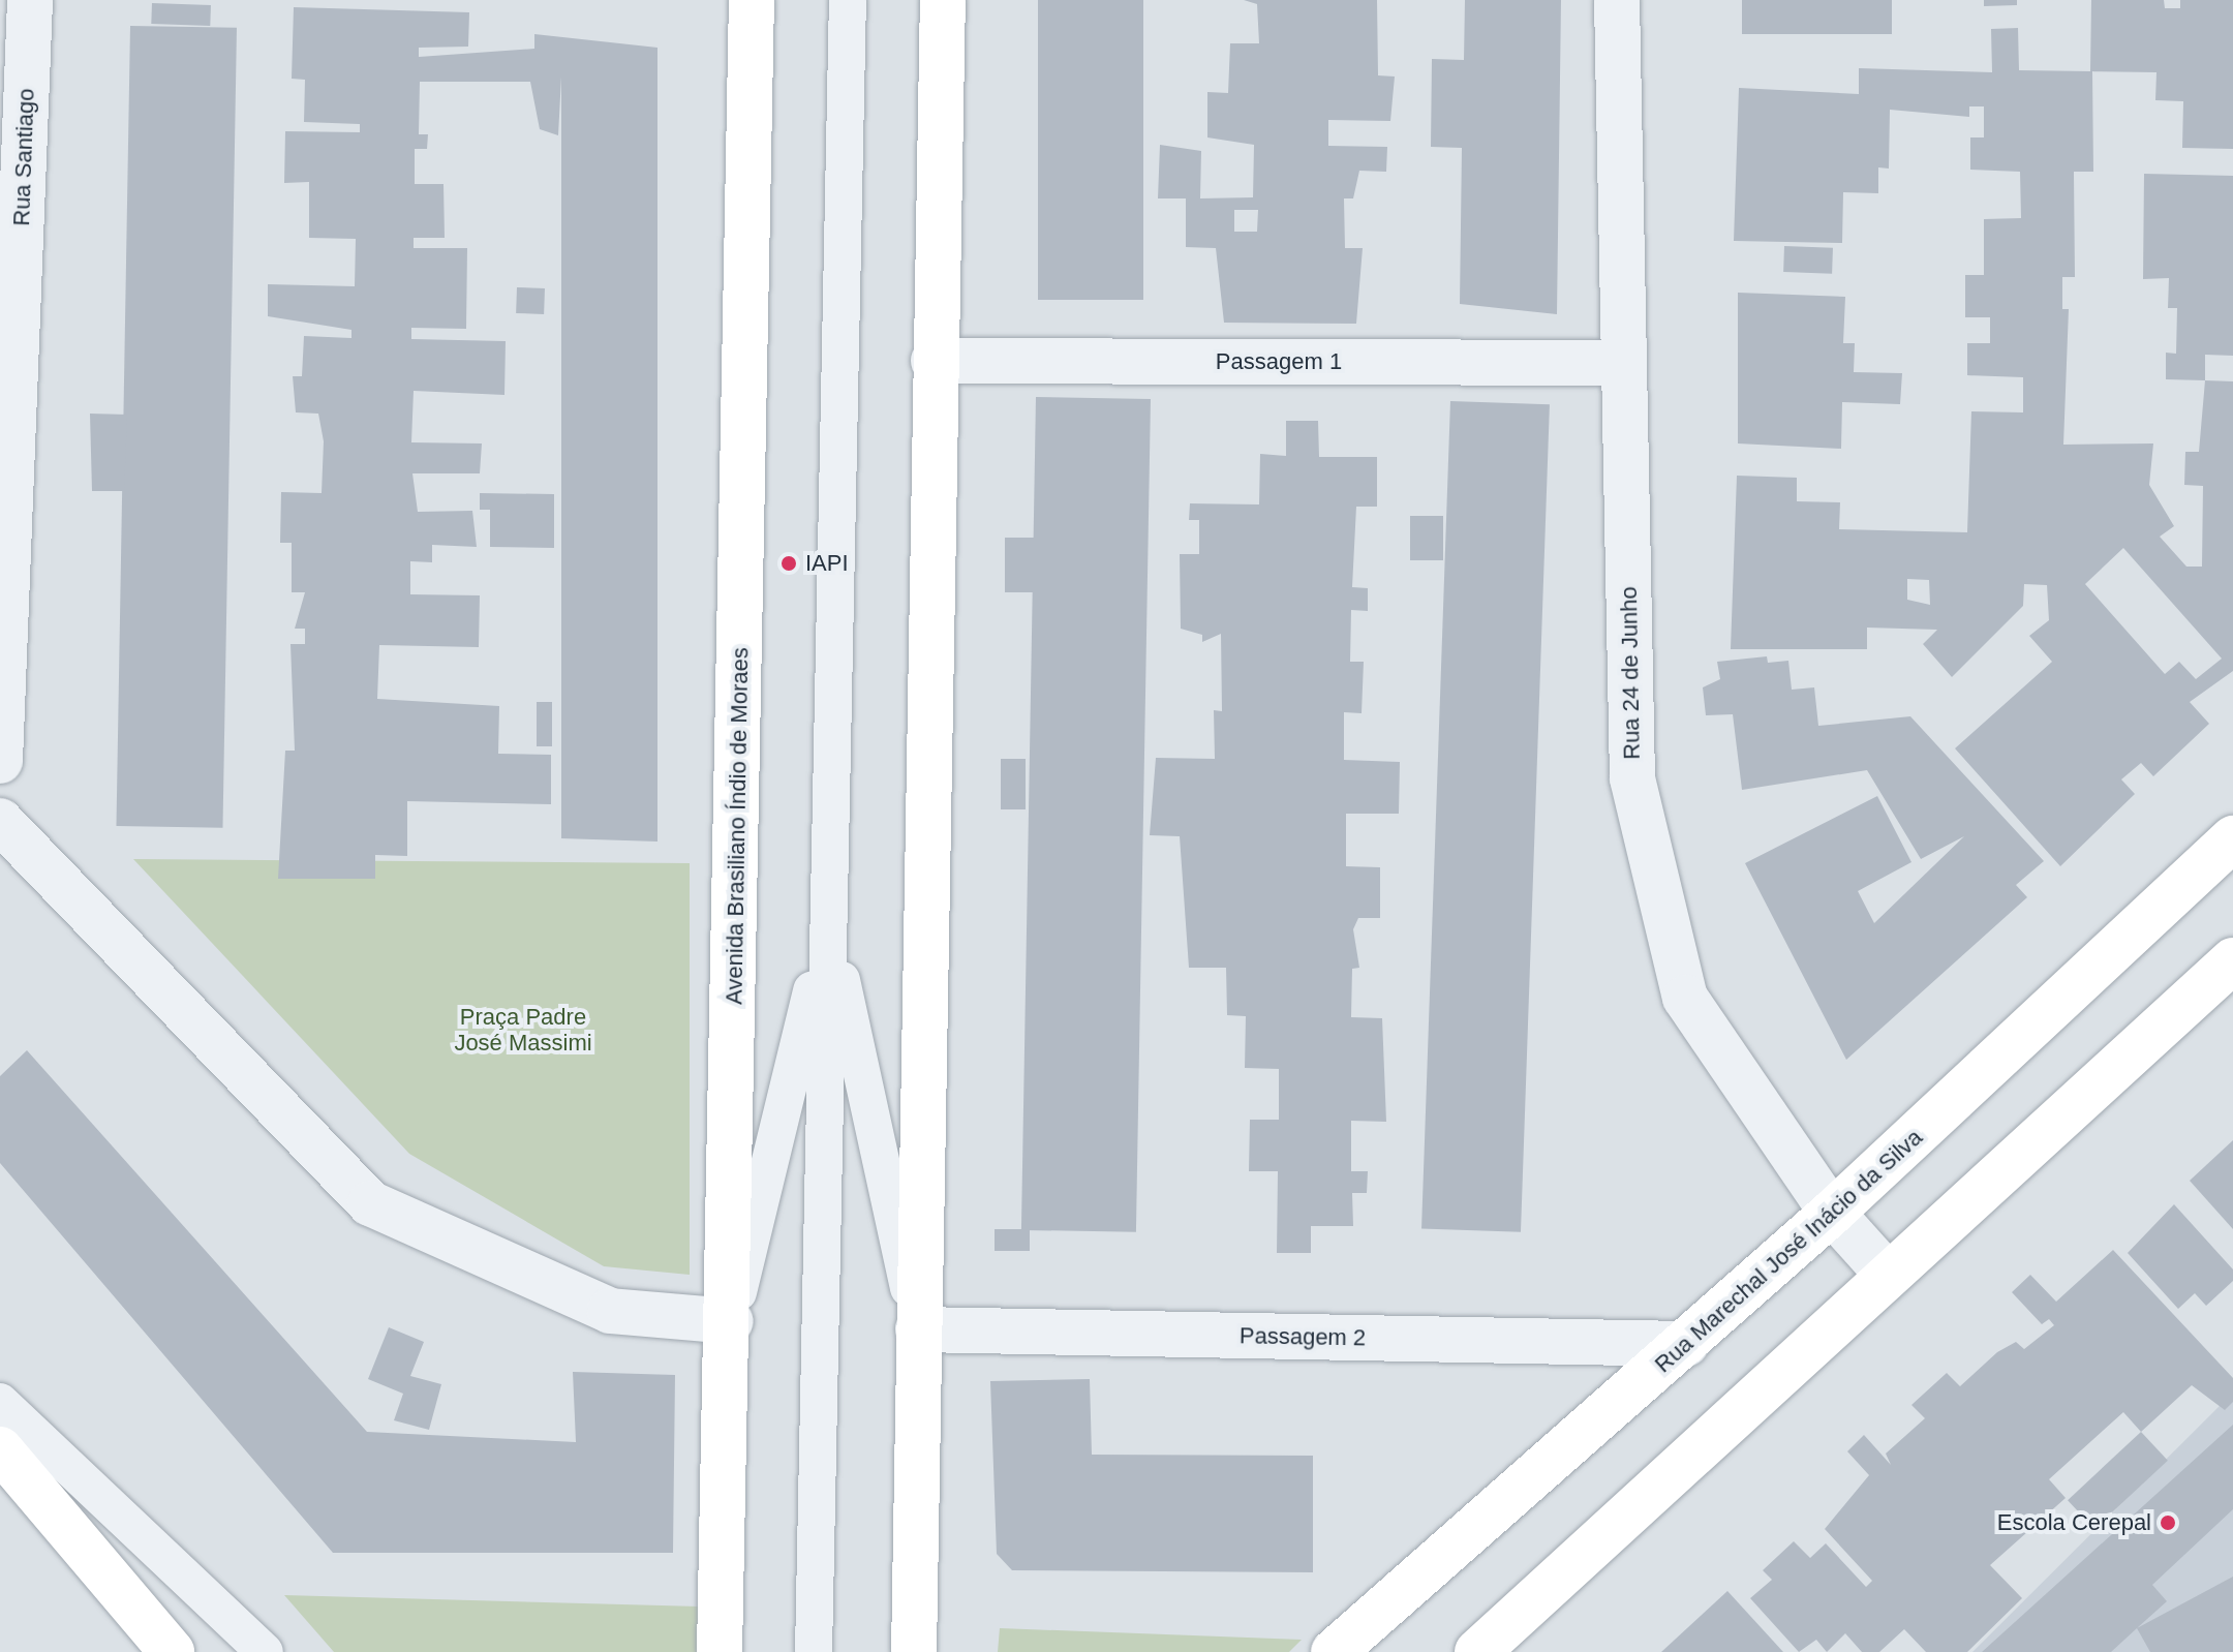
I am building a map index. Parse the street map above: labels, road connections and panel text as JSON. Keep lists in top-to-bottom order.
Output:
{
  "streets": {
    "main road": ["Avenida Brasiliano Índio de Moraes", "Rua Marechal José Inácio da Silva"],
    "street": [
      "Rua Santiago",
      "Passagem 1",
      "Rua 24 de Junho",
      "Passagem 2"
    ]
  },
  "crossings": [
    ["Passagem 1", "Rua 24 de Junho"],
    ["Rua 24 de Junho", "Rua Marechal José Inácio da Silva"],
    ["Rua Marechal José Inácio da Silva", "Passagem 2"]
  ],
  "parks": ["Praça Padre José Massimi"],
  "places": ["IAPI", "Escola Cerepal"]
}
